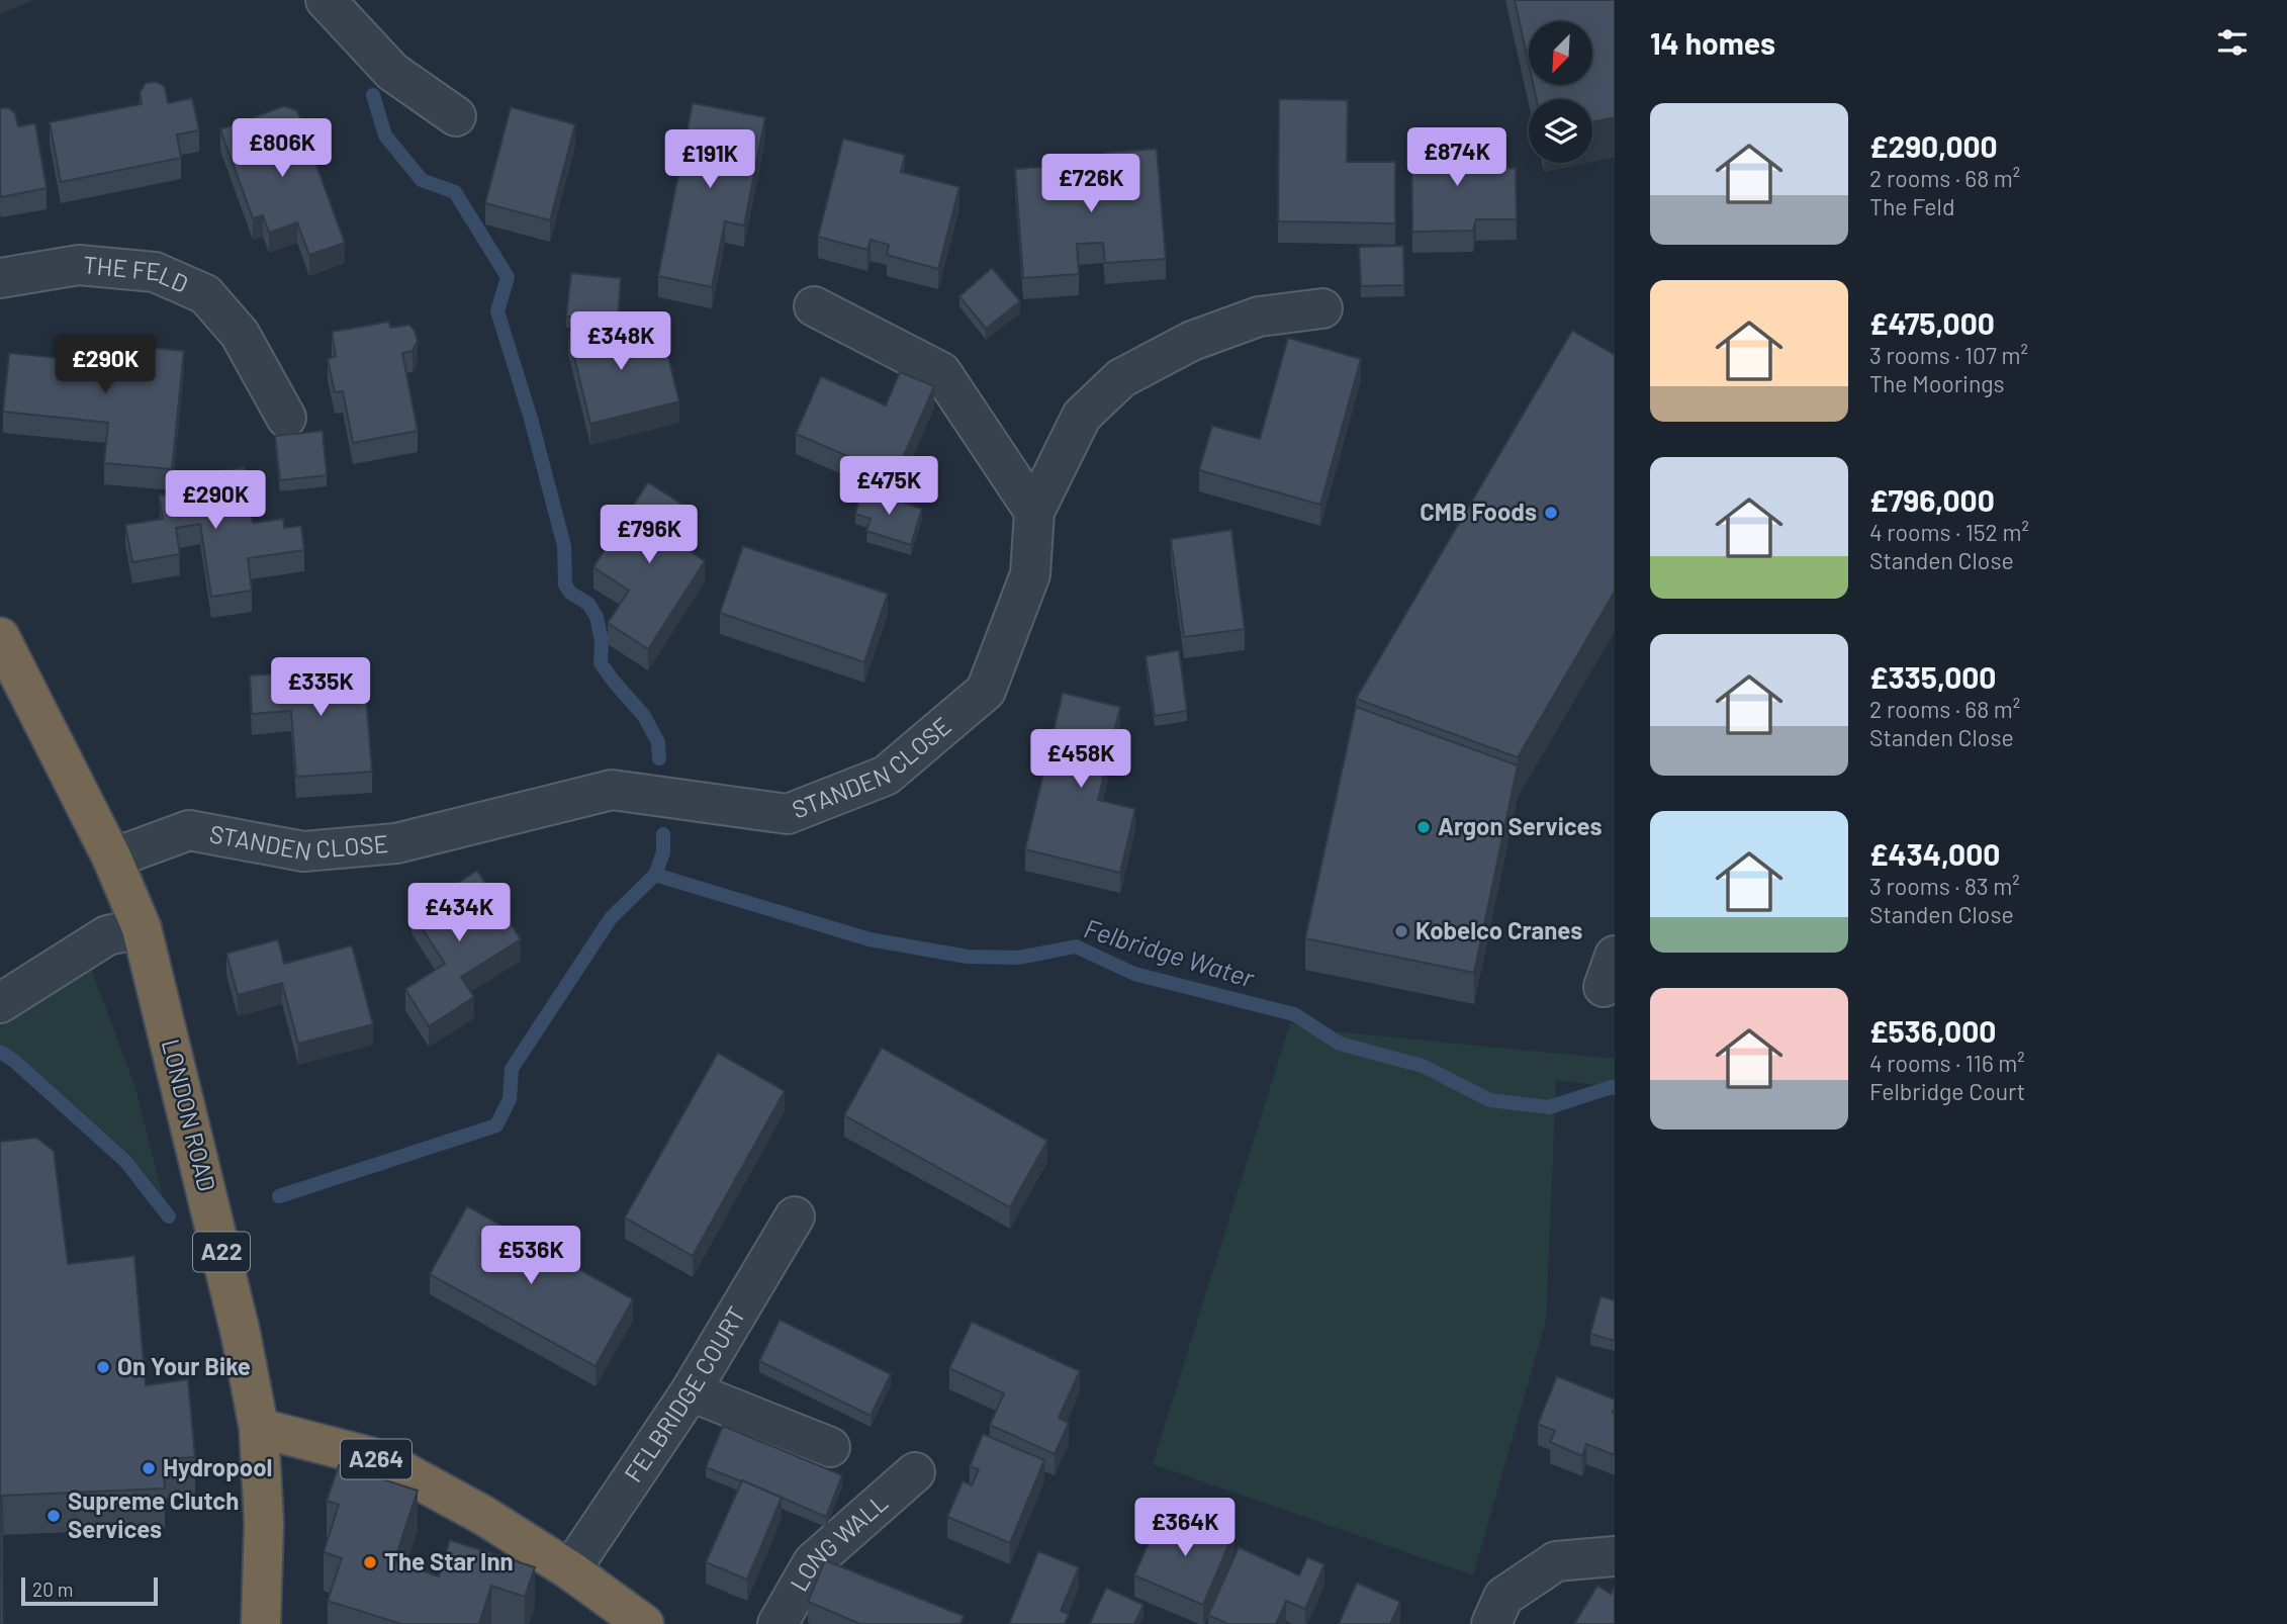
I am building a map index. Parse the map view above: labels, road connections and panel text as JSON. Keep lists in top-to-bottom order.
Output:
{
  "streets": {
    "highway": ["LONDON ROAD", "A22", "A264"],
    "street": [
      "THE FELD",
      "STANDEN CLOSE",
      "FELBRIDGE COURT",
      "LONG WALL"
    ]
  },
  "crossings": [
    ["STANDEN CLOSE", "LONDON ROAD"],
    ["LONDON ROAD", "A264"],
    ["FELBRIDGE COURT", "A264"]
  ],
  "water": ["Felbridge Water"],
  "places": [
    "CMB Foods",
    "Argon Services",
    "Kobelco Cranes",
    "On Your Bike",
    "Hydropool",
    "Supreme Clutch Services",
    "The Star Inn"
  ],
  "scale_bar": "20 m",
  "north": "bottom left",
  "page": {
    "heading": "14 homes",
    "list": [
      {
        "name": "£290,000",
        "note": "2 rooms · 68 m² · The Feld"
      },
      {
        "name": "£475,000",
        "note": "3 rooms · 107 m² · The Moorings"
      },
      {
        "name": "£796,000",
        "note": "4 rooms · 152 m² · Standen Close"
      },
      {
        "name": "£335,000",
        "note": "2 rooms · 68 m² · Standen Close"
      },
      {
        "name": "£434,000",
        "note": "3 rooms · 83 m² · Standen Close"
      },
      {
        "name": "£536,000",
        "note": "4 rooms · 116 m² · Felbridge Court"
      }
    ],
    "price": [
      "£806K",
      "£874K",
      "£191K",
      "£726K",
      "£348K",
      "£290K",
      "£475K",
      "£290K",
      "£796K",
      "£335K",
      "£458K",
      "£434K",
      "£536K",
      "£364K"
    ],
    "scale": "20 m"
  }
}
